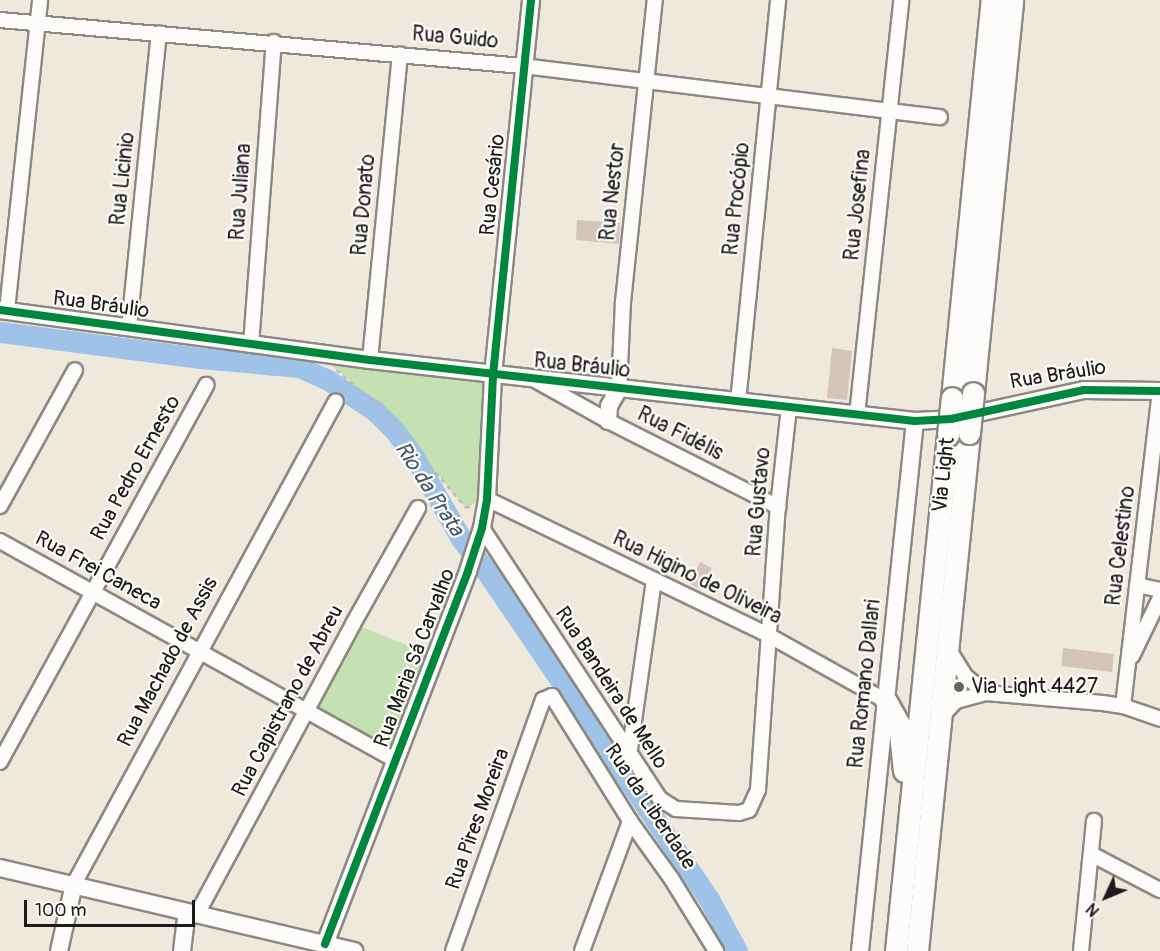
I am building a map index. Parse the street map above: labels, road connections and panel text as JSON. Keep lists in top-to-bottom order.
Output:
{
  "streets": {
    "main road": ["Via Light"],
    "street": [
      "Rua Guido",
      "Rua Licinio",
      "Rua Cesário",
      "Rua Juliana",
      "Rua Nestor",
      "Rua Procópio",
      "Rua Donato",
      "Rua Josefina",
      "Rua Bráulio",
      "Rua Fidélis",
      "Rua Pedro Ernesto",
      "Rua Gustavo",
      "Rua Celestino",
      "Rua Frei Caneca",
      "Rua Higino de Oliveira",
      "Rua Maria Sá Carvalho",
      "Rua Machado de Assis",
      "Rua Romano Dallari",
      "Rua Bandeira de Mello",
      "Rua Capistrano de Abreu",
      "Rua da Liberdade",
      "Rua Pires Moreira"
    ]
  },
  "crossings": [
    ["Rua Guido", "Rua Licinio"],
    ["Rua Guido", "Rua Cesário"],
    ["Rua Guido", "Rua Juliana"],
    ["Rua Guido", "Rua Nestor"],
    ["Rua Guido", "Rua Procópio"],
    ["Rua Guido", "Rua Donato"],
    ["Rua Guido", "Rua Josefina"],
    ["Rua Licinio", "Rua Bráulio"],
    ["Rua Cesário", "Rua Bráulio"],
    ["Rua Cesário", "Rua Maria Sá Carvalho"],
    ["Rua Juliana", "Rua Bráulio"],
    ["Rua Nestor", "Rua Bráulio"],
    ["Rua Procópio", "Rua Bráulio"],
    ["Rua Donato", "Rua Bráulio"],
    ["Rua Josefina", "Rua Bráulio"],
    ["Rua Bráulio", "Rua Fidélis"],
    ["Rua Bráulio", "Rua Gustavo"],
    ["Rua Bráulio", "Rua Celestino"],
    ["Rua Bráulio", "Rua Maria Sá Carvalho"],
    ["Rua Bráulio", "Rua Romano Dallari"],
    ["Rua Fidélis", "Rua Gustavo"],
    ["Rua Pedro Ernesto", "Rua Frei Caneca"],
    ["Rua Gustavo", "Rua Higino de Oliveira"],
    ["Rua Gustavo", "Rua Bandeira de Mello"],
    ["Rua Frei Caneca", "Rua Maria Sá Carvalho"],
    ["Rua Frei Caneca", "Rua Machado de Assis"],
    ["Rua Frei Caneca", "Rua Capistrano de Abreu"],
    ["Rua Higino de Oliveira", "Rua Maria Sá Carvalho"],
    ["Rua Higino de Oliveira", "Rua Romano Dallari"],
    ["Rua Maria Sá Carvalho", "Rua Bandeira de Mello"],
    ["Rua da Liberdade", "Rua Pires Moreira"]
  ],
  "water": ["Rio da Prata"],
  "places": ["Via Light 4427"],
  "scale_bar": "100 m",
  "north": "bottom left"
}
